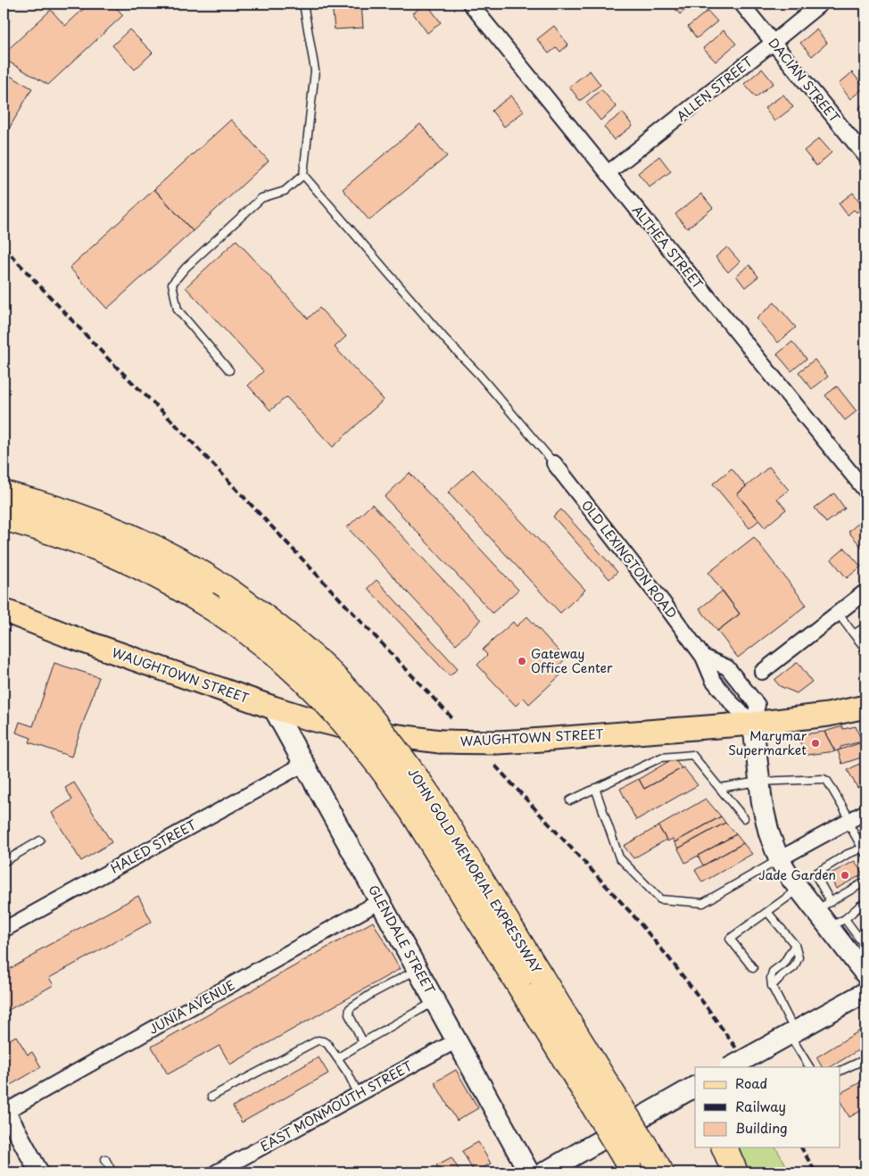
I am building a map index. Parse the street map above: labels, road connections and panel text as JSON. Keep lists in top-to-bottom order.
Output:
{
  "streets": {
    "highway": ["JOHN GOLD MEMORIAL EXPRESSWAY"],
    "main road": ["WAUGHTOWN STREET", "GLENDALE STREET"],
    "street": [
      "DACIAN STREET",
      "ALLEN STREET",
      "ALTHEA STREET",
      "OLD LEXINGTON ROAD",
      "HALED STREET",
      "JUNIA AVENUE",
      "EAST MONMOUTH STREET"
    ]
  },
  "crossings": [
    ["DACIAN STREET", "ALLEN STREET"],
    ["ALLEN STREET", "ALTHEA STREET"],
    ["OLD LEXINGTON ROAD", "WAUGHTOWN STREET"],
    ["WAUGHTOWN STREET", "GLENDALE STREET"],
    ["HALED STREET", "GLENDALE STREET"],
    ["GLENDALE STREET", "JUNIA AVENUE"],
    ["GLENDALE STREET", "EAST MONMOUTH STREET"]
  ],
  "places": ["Gateway Office Center", "Marymar Supermarket", "Jade Garden"],
  "legend": ["Road", "Railway", "Building"]
}
